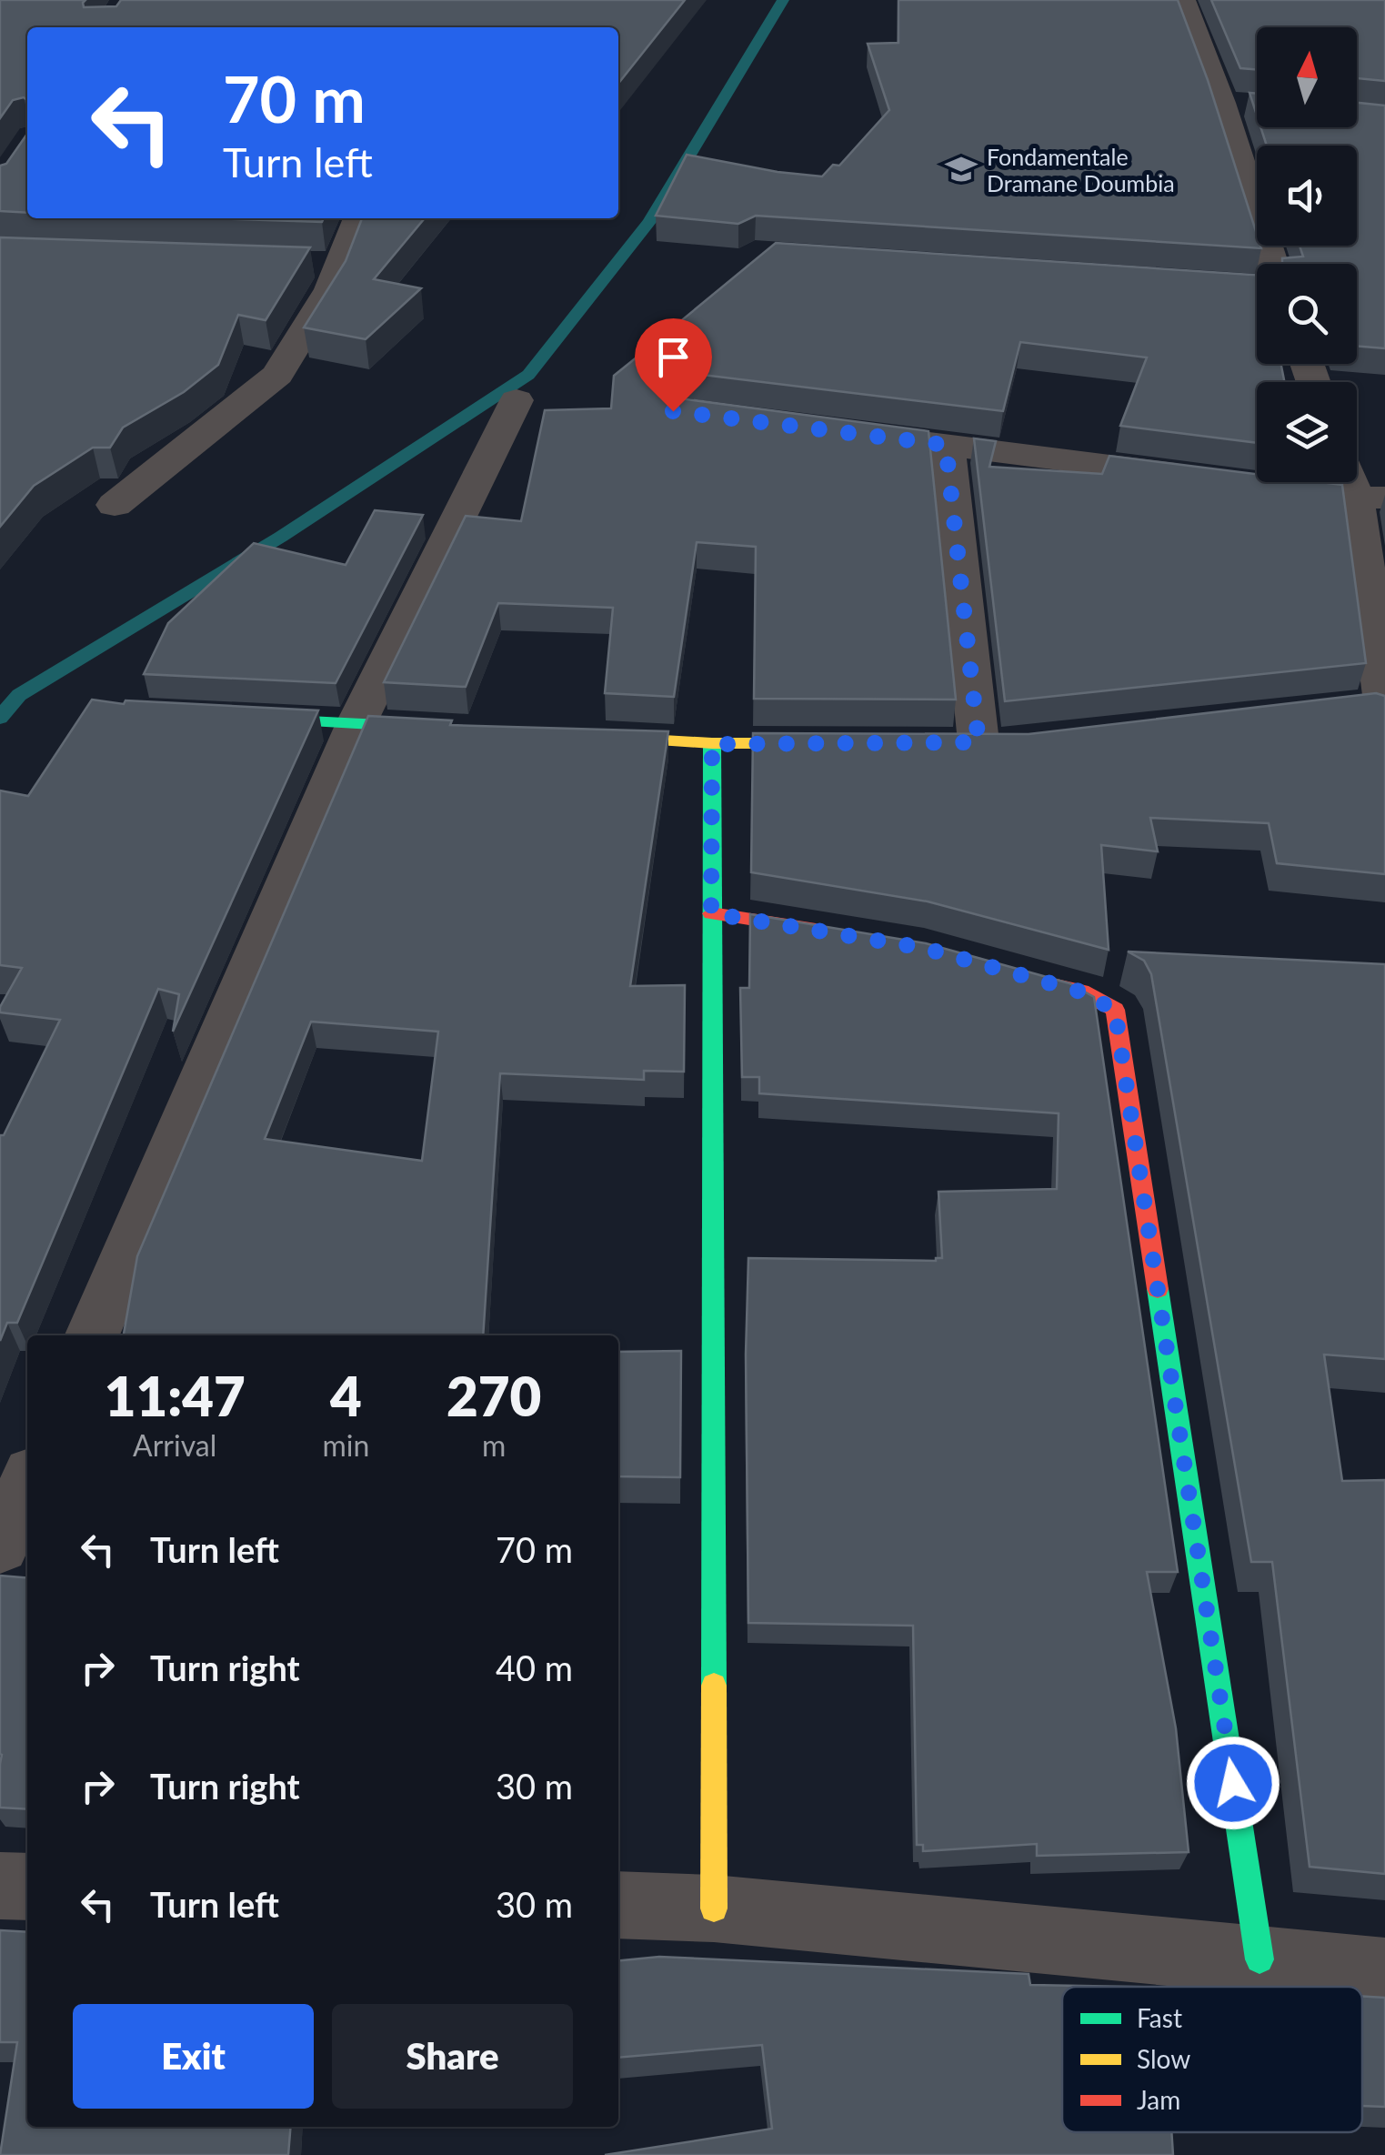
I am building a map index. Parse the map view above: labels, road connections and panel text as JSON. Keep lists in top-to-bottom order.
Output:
{
  "places": {
    "school or university": ["Fondamentale Dramane Doumbia"]
  },
  "legend": ["Fast", "Slow", "Jam"],
  "north": "top",
  "page": {
    "turn": ["70 m", "Turn left"],
    "eta": [
      "11:47",
      "Arrival",
      "4",
      "min",
      "270",
      "m"
    ],
    "list": [
      {
        "name": "Turn left",
        "value": "70 m"
      },
      {
        "name": "Turn right",
        "value": "40 m"
      },
      {
        "name": "Turn right",
        "value": "30 m"
      },
      {
        "name": "Turn left",
        "value": "30 m"
      }
    ],
    "buttons": ["Exit", "Share"]
  }
}
